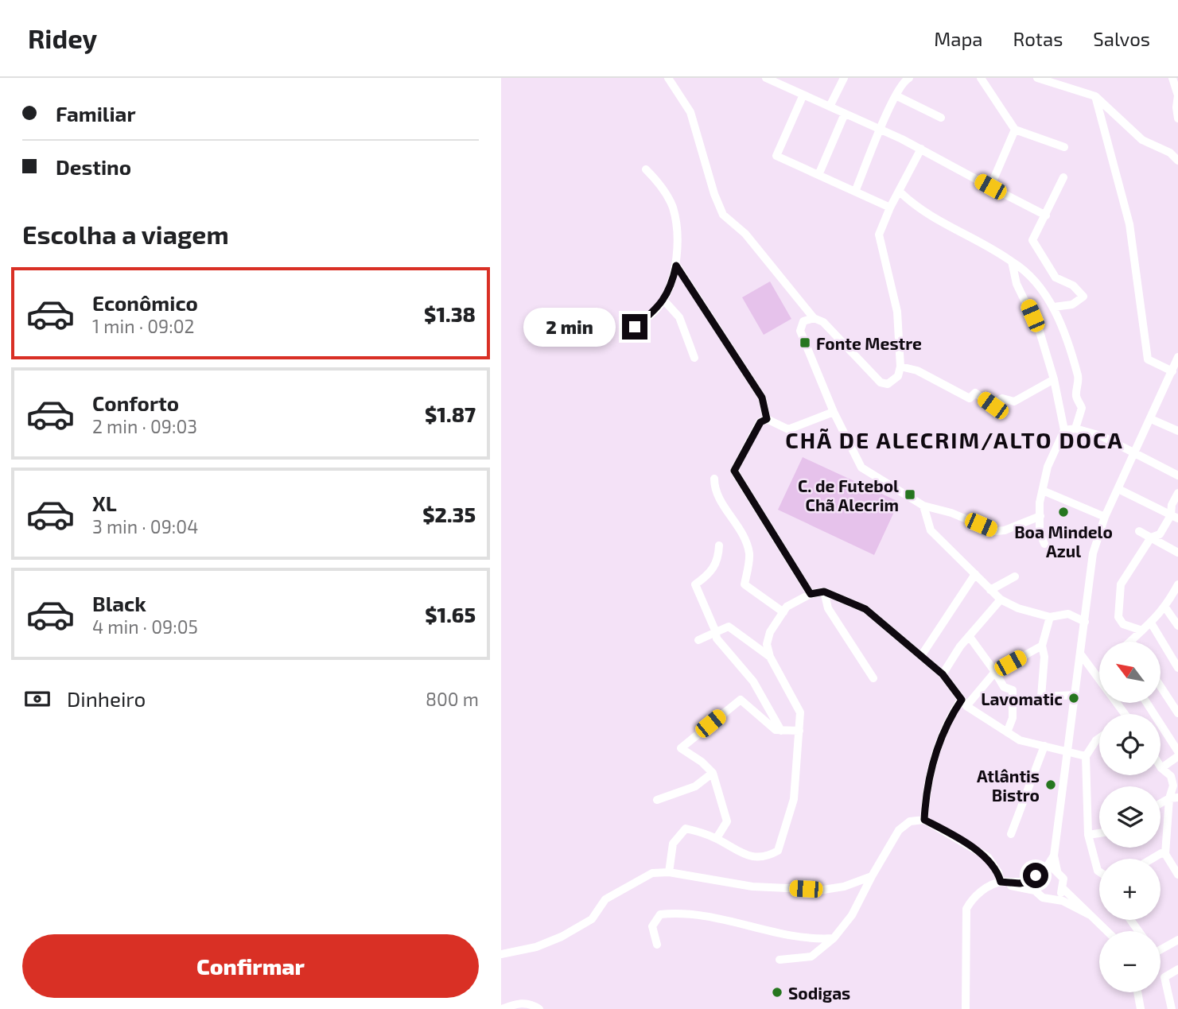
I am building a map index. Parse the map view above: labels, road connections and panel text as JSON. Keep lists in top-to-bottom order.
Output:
{
  "districts": ["CHÃ DE ALECRIM/ALTO DOCA"],
  "places": {
    "transit": ["Fonte Mestre", "C. de Futebol Chã Alecrim"],
    "other": [
      "Boa Mindelo Azul",
      "Lavomatic",
      "Atlântis Bistro",
      "Sodigas"
    ]
  },
  "north": "top left",
  "page": {
    "header": "Ridey",
    "nav": ["Mapa", "Rotas", "Salvos"],
    "banner": ["Familiar", "Destino"],
    "heading": "Escolha a viagem",
    "list": [
      {
        "name": "Econômico",
        "note": "1 min · 09:02",
        "value": "$1.38"
      },
      {
        "name": "Conforto",
        "note": "2 min · 09:03",
        "value": "$1.87"
      },
      {
        "name": "XL",
        "note": "3 min · 09:04",
        "value": "$2.35"
      },
      {
        "name": "Black",
        "note": "4 min · 09:05",
        "value": "$1.65"
      }
    ],
    "bubble": "2 min",
    "map_buttons": ["+", "−"],
    "pay": ["Dinheiro", "800 m"],
    "buttons": "Confirmar"
  }
}
